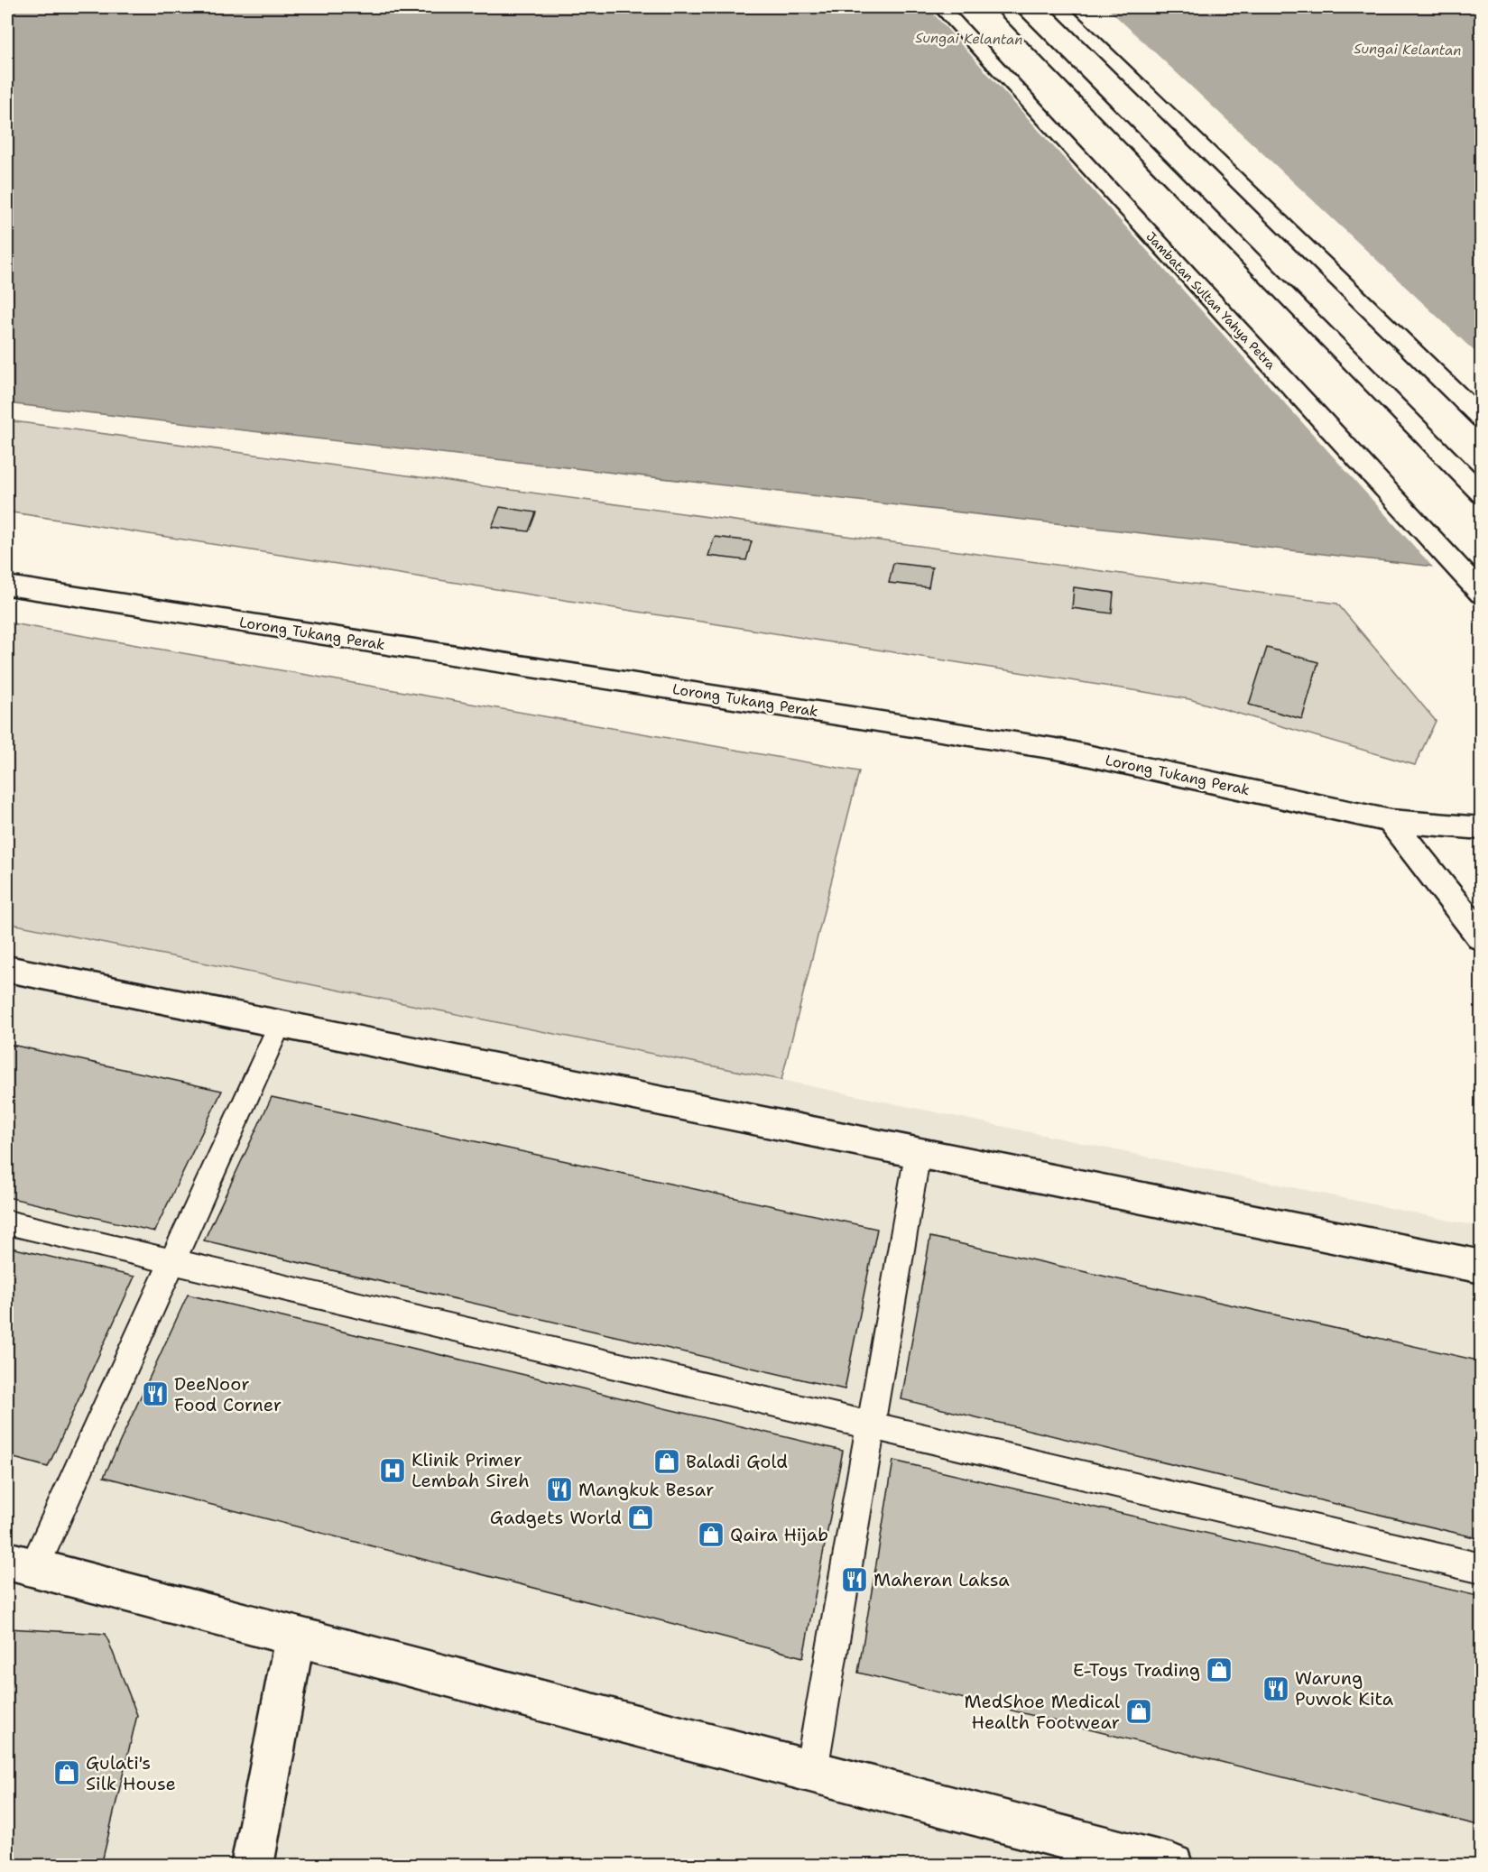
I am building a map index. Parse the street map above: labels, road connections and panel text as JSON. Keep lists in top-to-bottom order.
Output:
{
  "streets": {
    "main road": ["Jambatan Sultan Yahya Petra", "Lorong Tukang Perak"]
  },
  "water": ["Sungai Kelantan"],
  "places": {
    "restaurant": [
      "DeeNoor Food Corner",
      "Mangkuk Besar",
      "Maheran Laksa",
      "Warung Puwok Kita"
    ],
    "shop": [
      "Baladi Gold",
      "Gadgets World",
      "Qaira Hijab",
      "E-Toys Trading",
      "MedShoe Medical Health Footwear",
      "Gulati's Silk House"
    ],
    "hospital": ["Klinik Primer Lembah Sireh"]
  }
}
